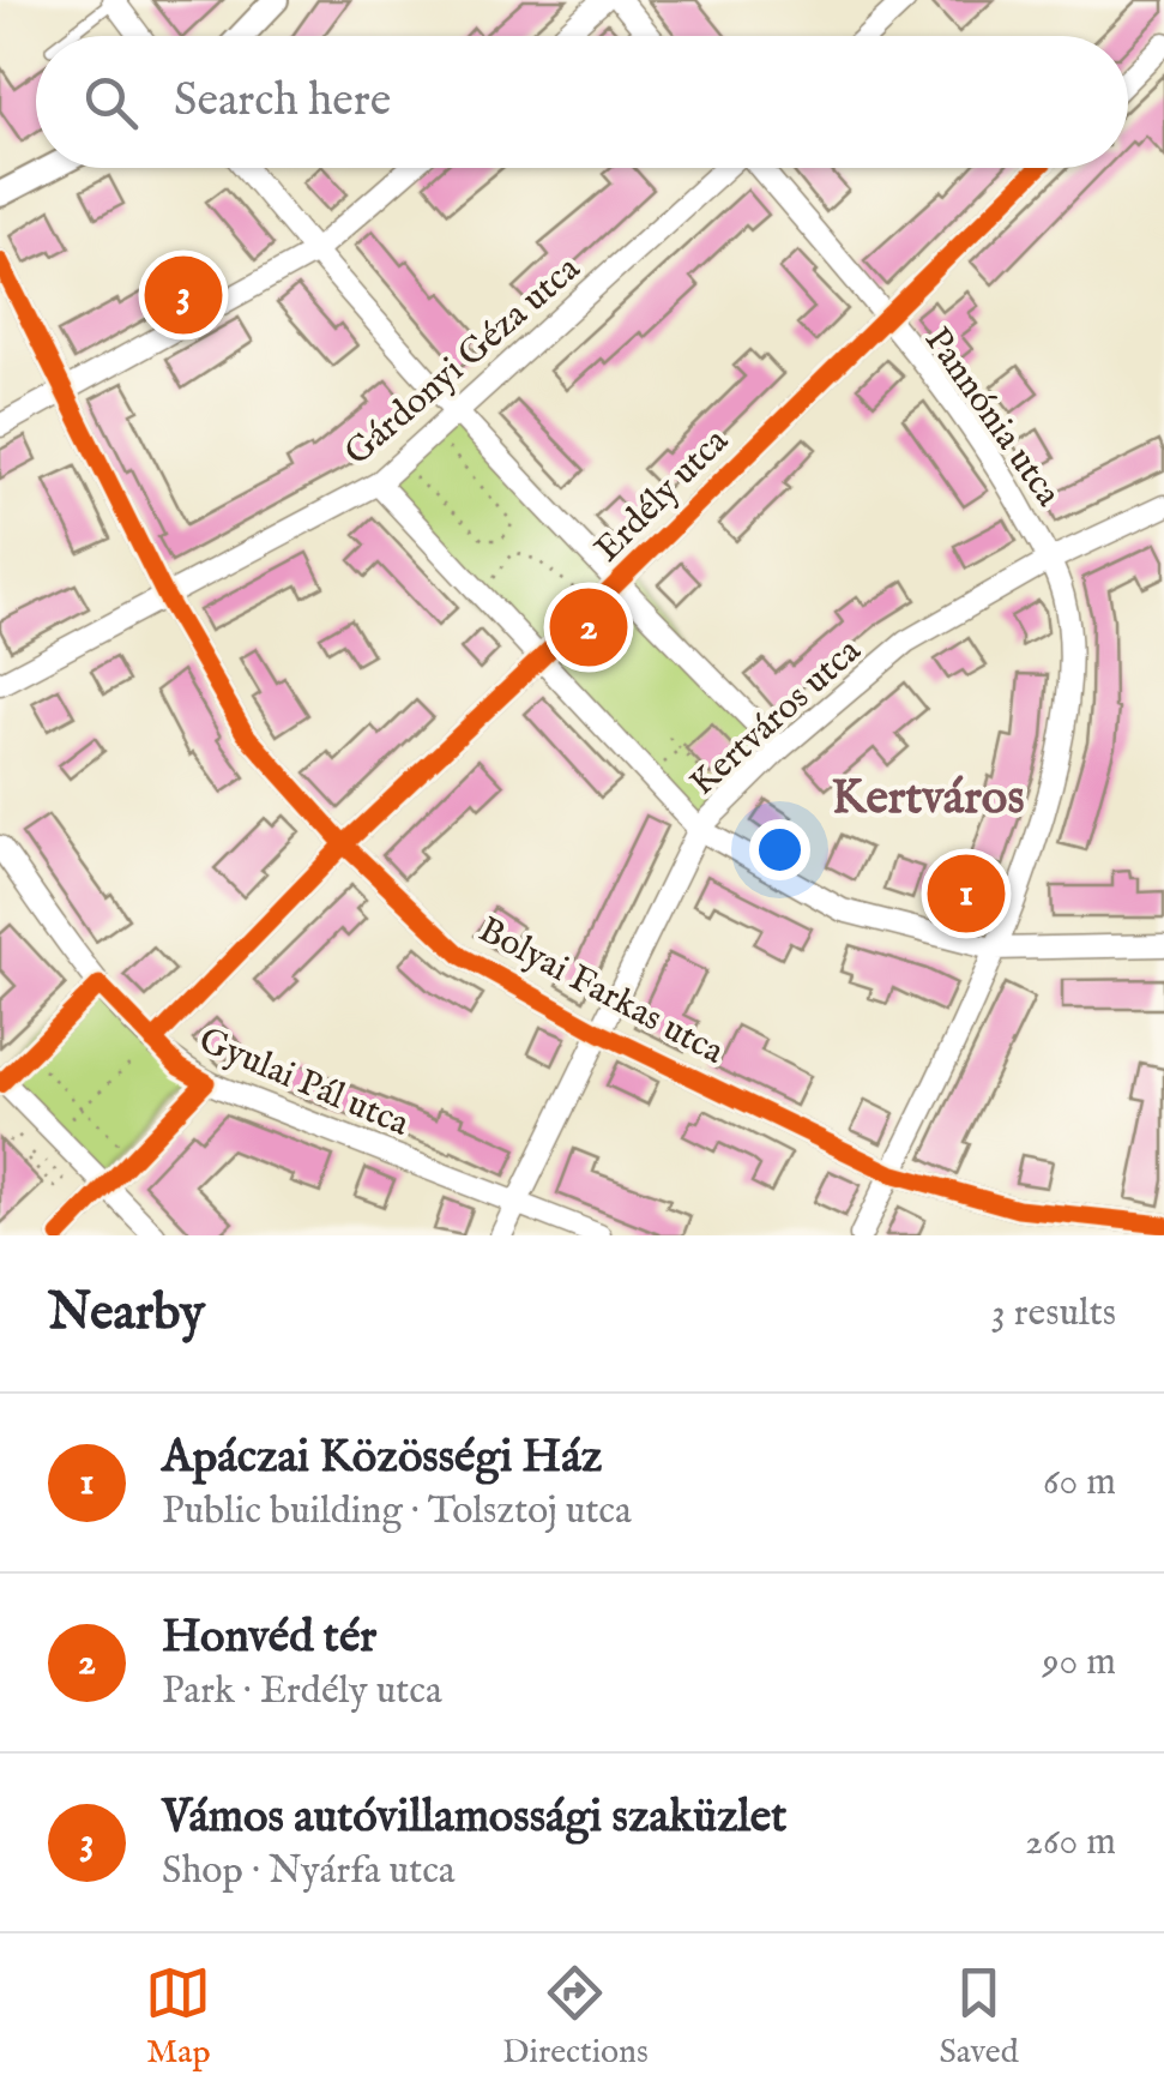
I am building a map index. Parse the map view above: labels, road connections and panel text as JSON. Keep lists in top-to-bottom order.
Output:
{
  "streets": {
    "street": [
      "Gárdonyi Géza utca",
      "Pannónia utca",
      "Erdély utca",
      "Kertváros utca",
      "Bolyai Farkas utca",
      "Gyulai Pál utca"
    ]
  },
  "crossings": [
    ["Gárdonyi Géza utca", "Bolyai Farkas utca"],
    ["Pannónia utca", "Erdély utca"],
    ["Pannónia utca", "Kertváros utca"],
    ["Pannónia utca", "Bolyai Farkas utca"],
    ["Erdély utca", "Bolyai Farkas utca"],
    ["Erdély utca", "Gyulai Pál utca"],
    ["Kertváros utca", "Bolyai Farkas utca"],
    ["Kertváros utca", "Gyulai Pál utca"]
  ],
  "districts": ["Kertváros"],
  "page": {
    "search": "Search here",
    "pins": ["3", "2", "1"],
    "heading": ["Nearby", "3 results"],
    "list": [
      {
        "mark": "1",
        "name": "Apáczai Közösségi Ház",
        "note": "Public building · Tolsztoj utca",
        "value": "60 m"
      },
      {
        "mark": "2",
        "name": "Honvéd tér",
        "note": "Park · Erdély utca",
        "value": "90 m"
      },
      {
        "mark": "3",
        "name": "Vámos autóvillamossági szaküzlet",
        "note": "Shop · Nyárfa utca",
        "value": "260 m"
      }
    ],
    "nav": ["Map", "Directions", "Saved"]
  }
}
